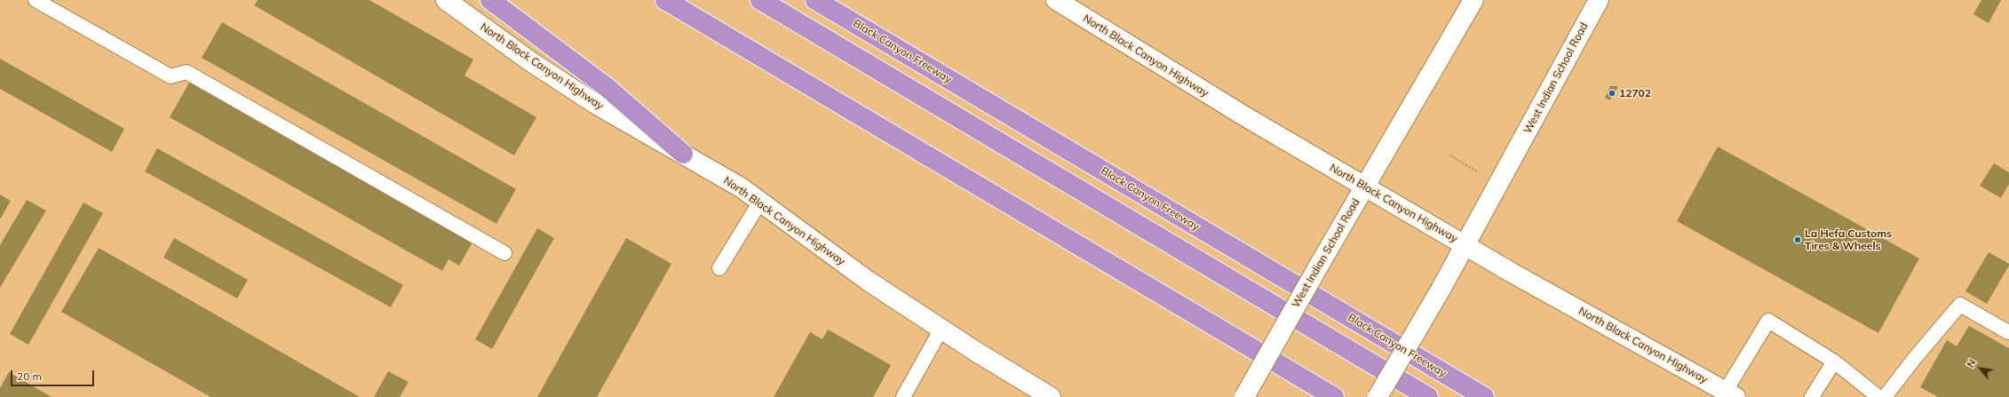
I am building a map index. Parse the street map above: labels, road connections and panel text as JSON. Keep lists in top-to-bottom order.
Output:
{
  "streets": {
    "highway": ["Black Canyon Freeway"],
    "main road": ["North Black Canyon Highway", "West Indian School Road"]
  },
  "crossings": [
    ["North Black Canyon Highway", "West Indian School Road"]
  ],
  "places": ["12702", "La Hefa Customs Tires & Wheels"],
  "scale_bar": "20 m",
  "north": "top left"
}
